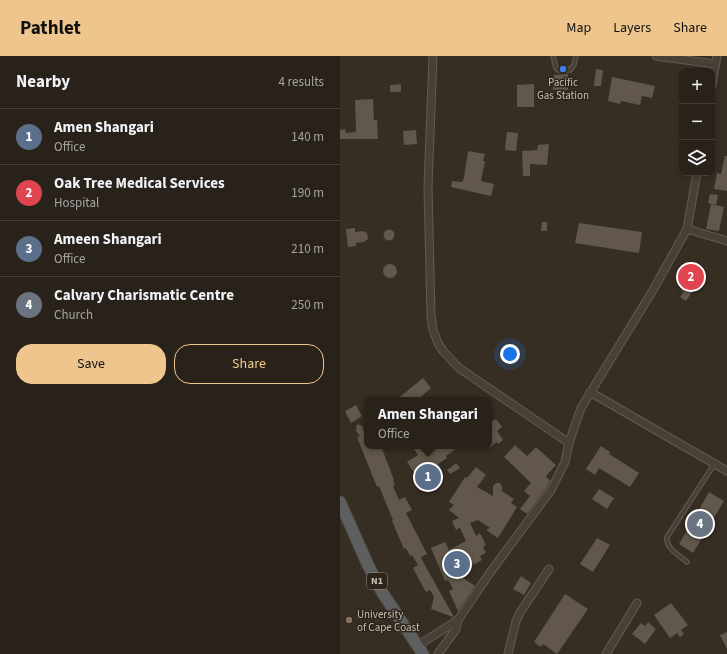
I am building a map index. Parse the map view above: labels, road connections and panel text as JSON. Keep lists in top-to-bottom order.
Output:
{
  "streets": {
    "highway": ["N1"]
  },
  "places": ["Pacific Gas Station", "University of Cape Coast"],
  "page": {
    "header": "Pathlet",
    "nav": ["Map", "Layers", "Share"],
    "heading": ["Nearby", "4 results"],
    "map_buttons": ["+", "−"],
    "list": [
      {
        "mark": "1",
        "name": "Amen Shangari",
        "note": "Office",
        "value": "140 m"
      },
      {
        "mark": "2",
        "name": "Oak Tree Medical Services",
        "note": "Hospital",
        "value": "190 m"
      },
      {
        "mark": "3",
        "name": "Ameen Shangari",
        "note": "Office",
        "value": "210 m"
      },
      {
        "mark": "4",
        "name": "Calvary Charismatic Centre",
        "note": "Church",
        "value": "250 m"
      }
    ],
    "pins": [
      "2",
      "1",
      "4",
      "3"
    ],
    "buttons": ["Save", "Share"],
    "popup": ["Amen Shangari", "Office"]
  }
}
